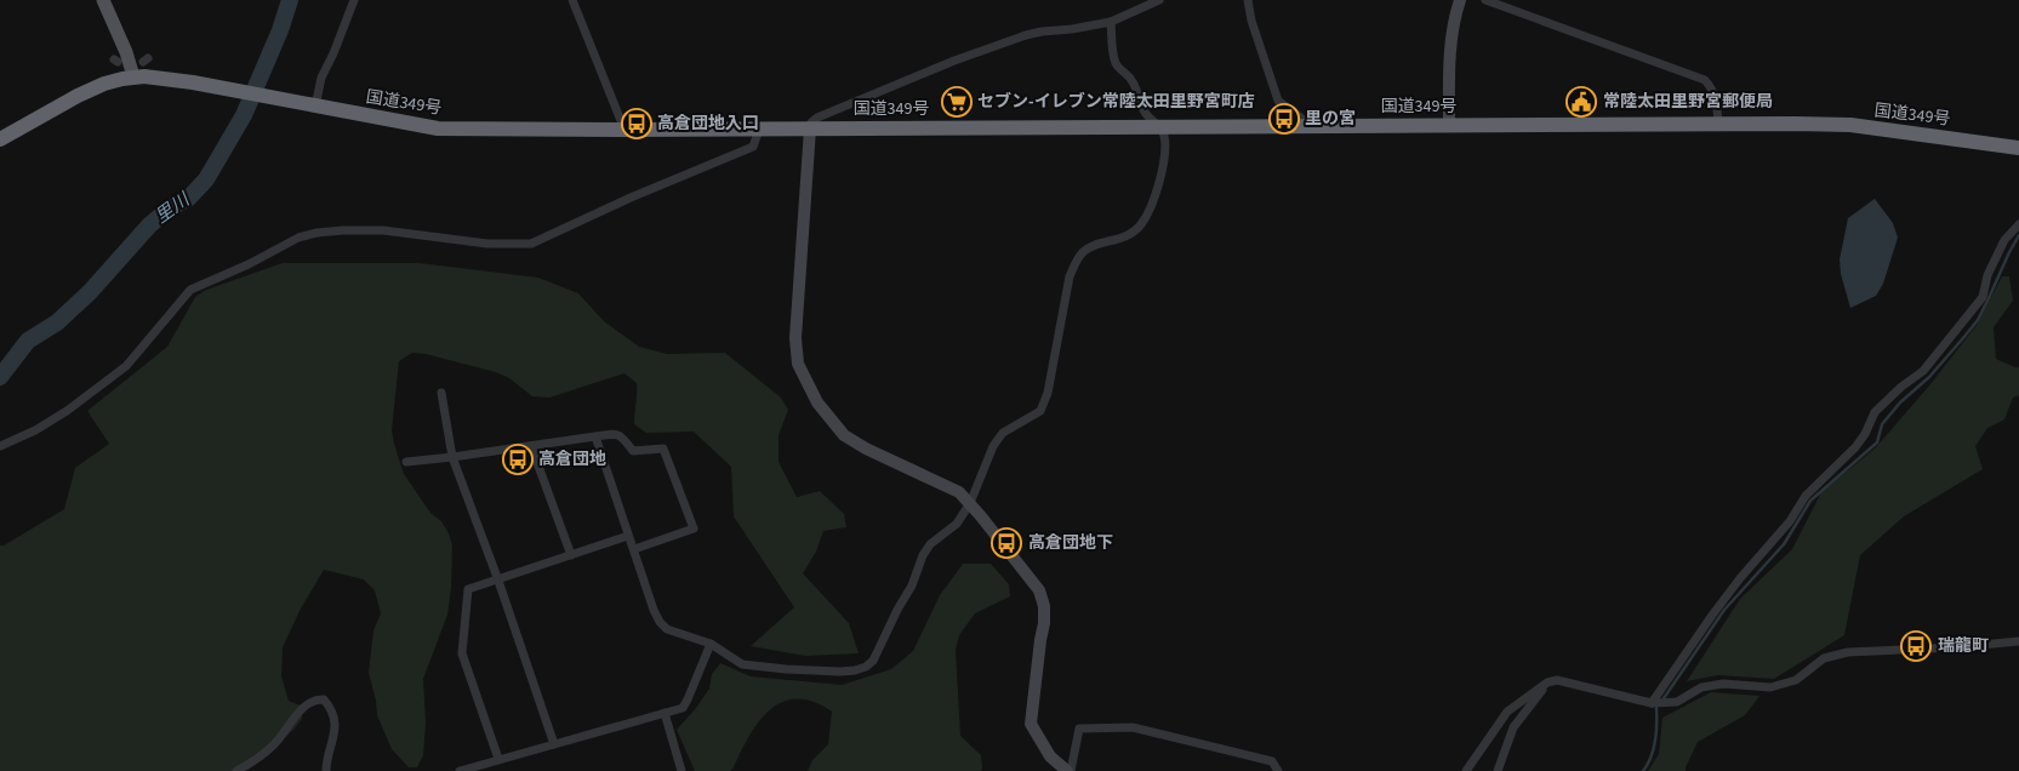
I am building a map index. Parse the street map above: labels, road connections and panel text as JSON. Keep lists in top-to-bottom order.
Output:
{
  "streets": {
    "highway": ["国道349号"]
  },
  "water": ["里川"],
  "places": {
    "supermarket": ["セブン-イレブン常陸太田里野宮町店"],
    "public building": ["常陸太田里野宮郵便局"],
    "bus stop": [
      "里の宮",
      "高倉団地入口",
      "高倉団地",
      "高倉団地下",
      "瑞龍町"
    ]
  }
}
